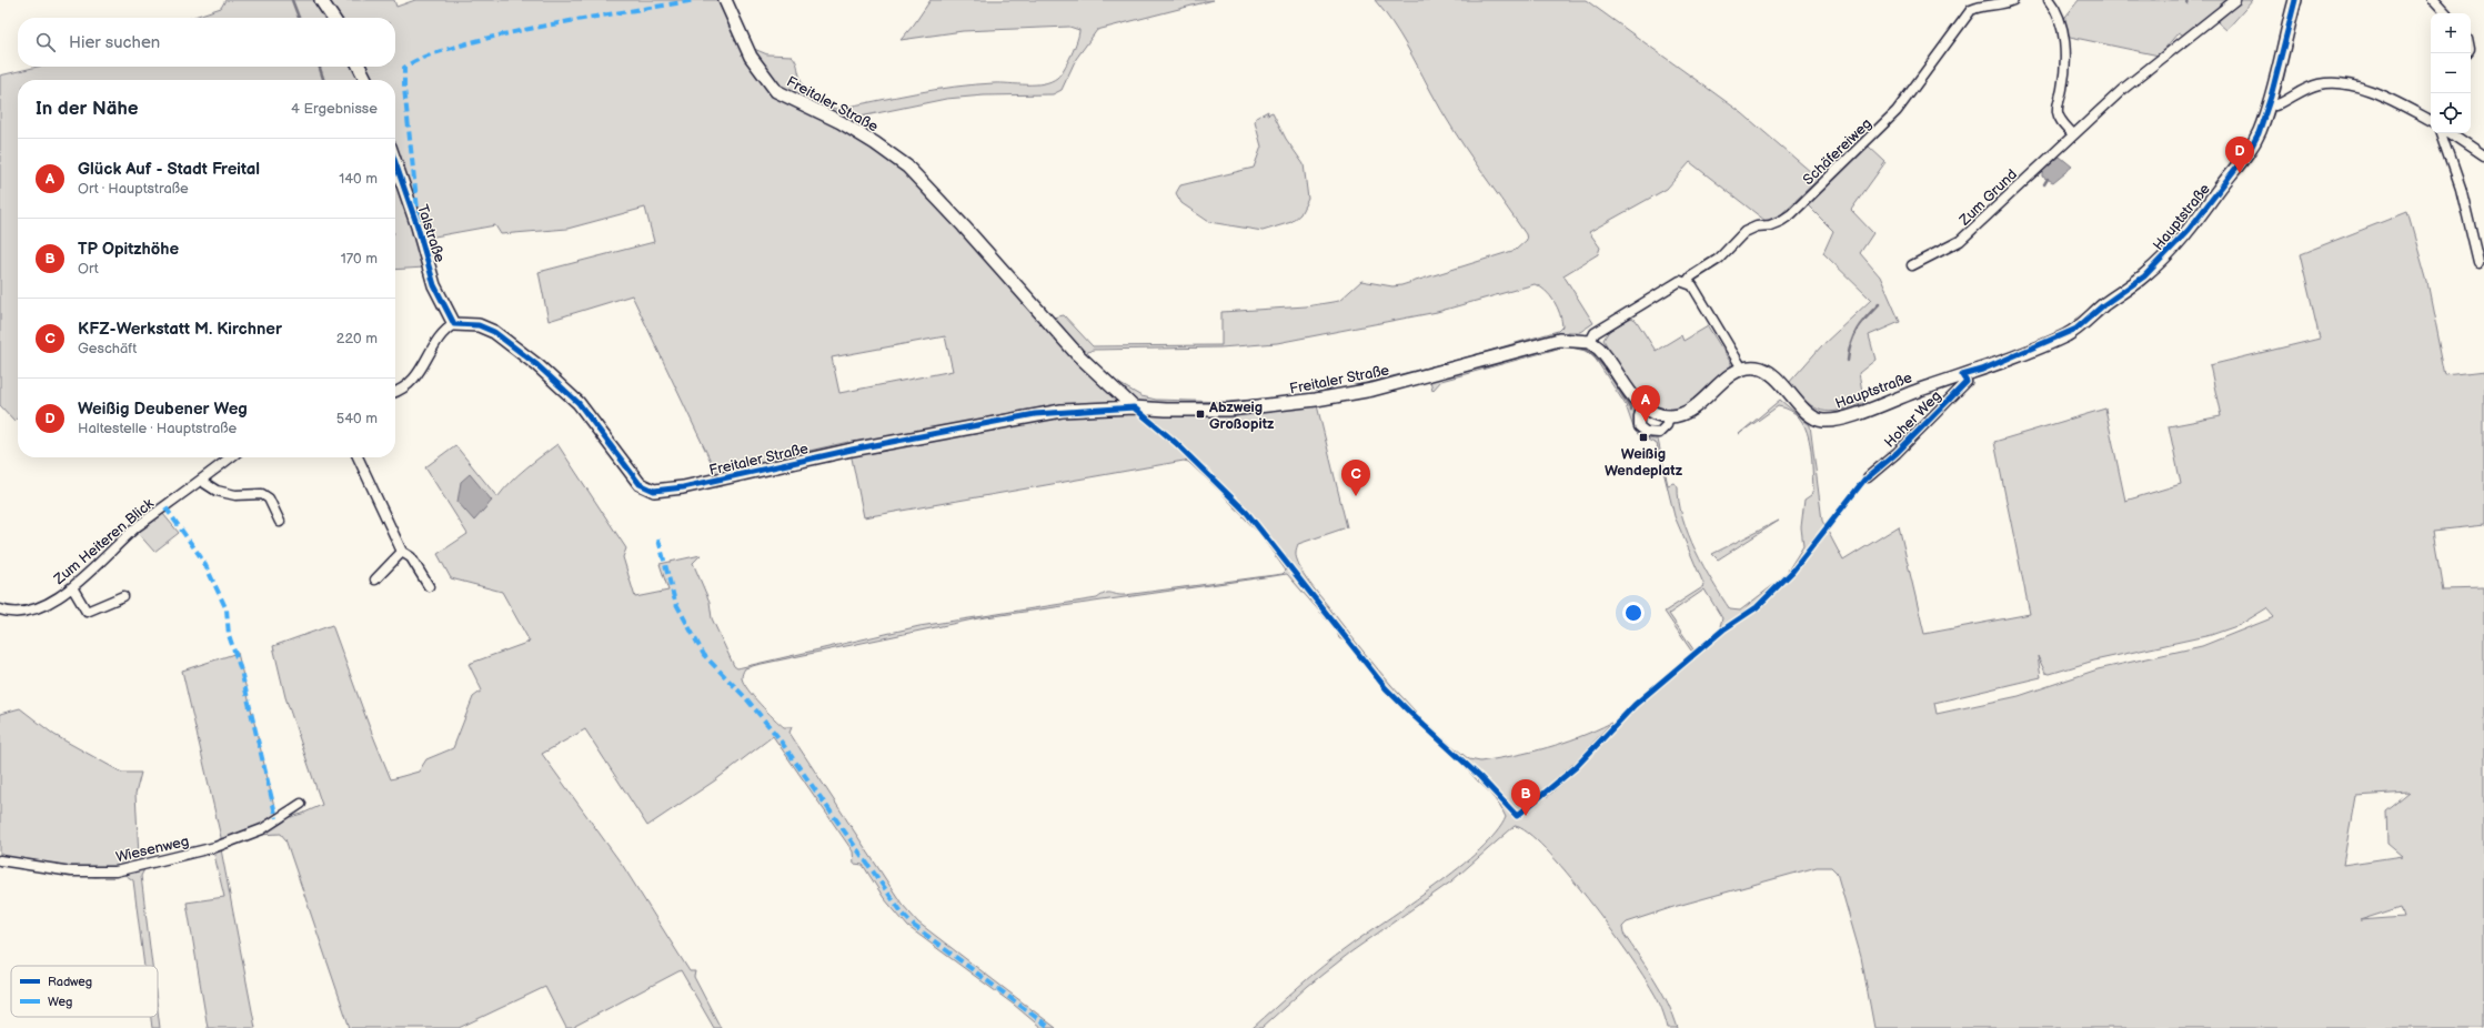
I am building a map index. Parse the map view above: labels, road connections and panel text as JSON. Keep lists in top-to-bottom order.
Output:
{
  "streets": {
    "street": [
      "Freitaler Straße",
      "Schäfereiweg",
      "Zum Grund",
      "Hauptstraße",
      "Talstraße",
      "Hoher Weg",
      "Zum Heiteren Blick",
      "Wiesenweg"
    ]
  },
  "crossings": [
    ["Freitaler Straße", "Talstraße"],
    ["Hauptstraße", "Hoher Weg"]
  ],
  "places": {
    "transit": ["Abzweig Großopitz", "Weißig Wendeplatz"]
  },
  "legend": ["Radweg", "Weg"],
  "page": {
    "map_buttons": ["+", "−"],
    "search": "Hier suchen",
    "heading": ["In der Nähe", "4 Ergebnisse"],
    "pins": [
      "D",
      "A",
      "C",
      "B"
    ],
    "list": [
      {
        "mark": "A",
        "name": "Glück Auf - Stadt Freital",
        "note": "Ort · Hauptstraße",
        "value": "140 m"
      },
      {
        "mark": "B",
        "name": "TP Opitzhöhe",
        "note": "Ort",
        "value": "170 m"
      },
      {
        "mark": "C",
        "name": "KFZ-Werkstatt M. Kirchner",
        "note": "Geschäft",
        "value": "220 m"
      },
      {
        "mark": "D",
        "name": "Weißig Deubener Weg",
        "note": "Haltestelle · Hauptstraße",
        "value": "540 m"
      }
    ]
  }
}
